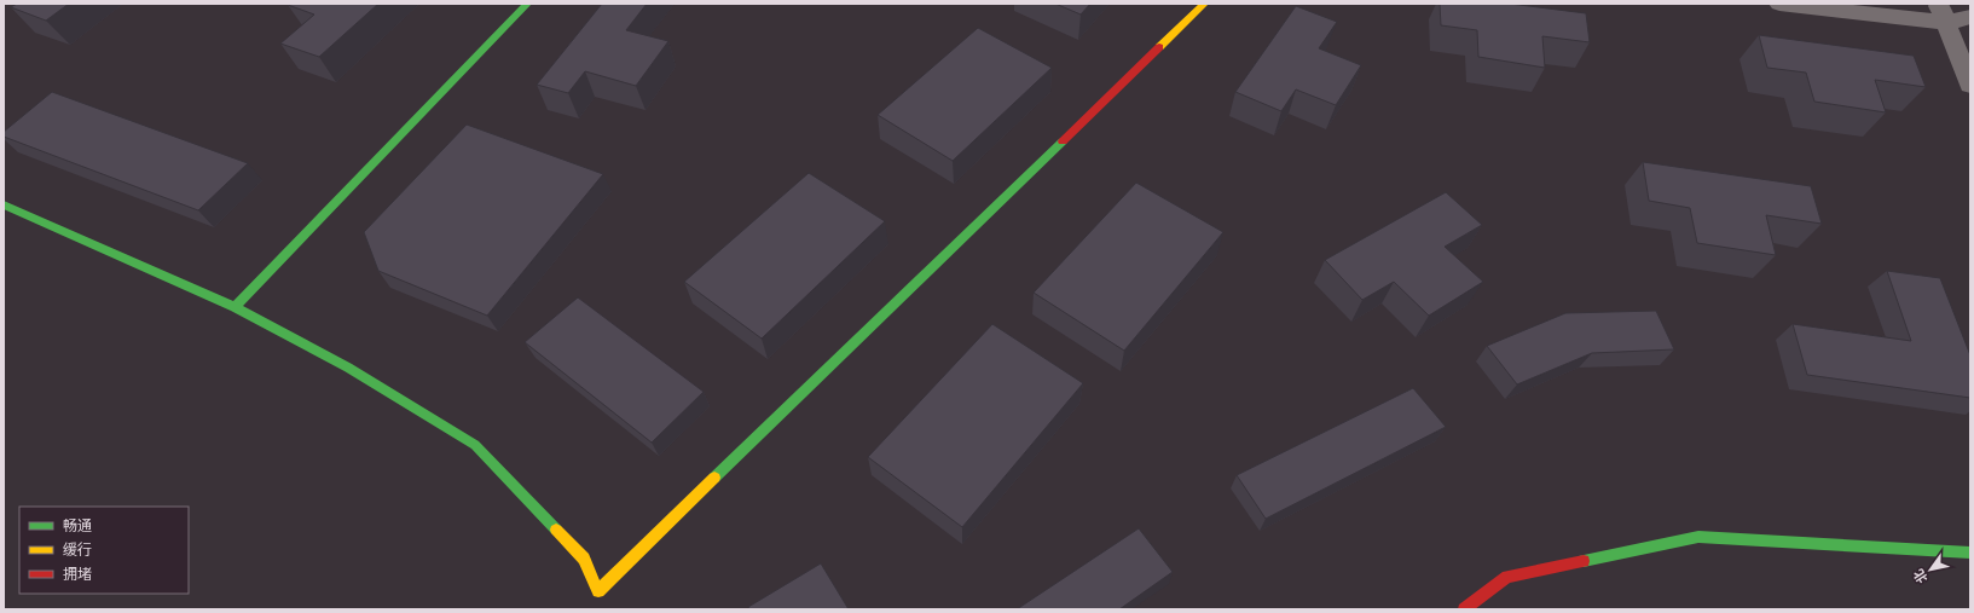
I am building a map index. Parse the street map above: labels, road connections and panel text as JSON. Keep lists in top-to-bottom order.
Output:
{
  "legend": ["畅通", "缓行", "拥堵"],
  "north": "bottom left"
}
